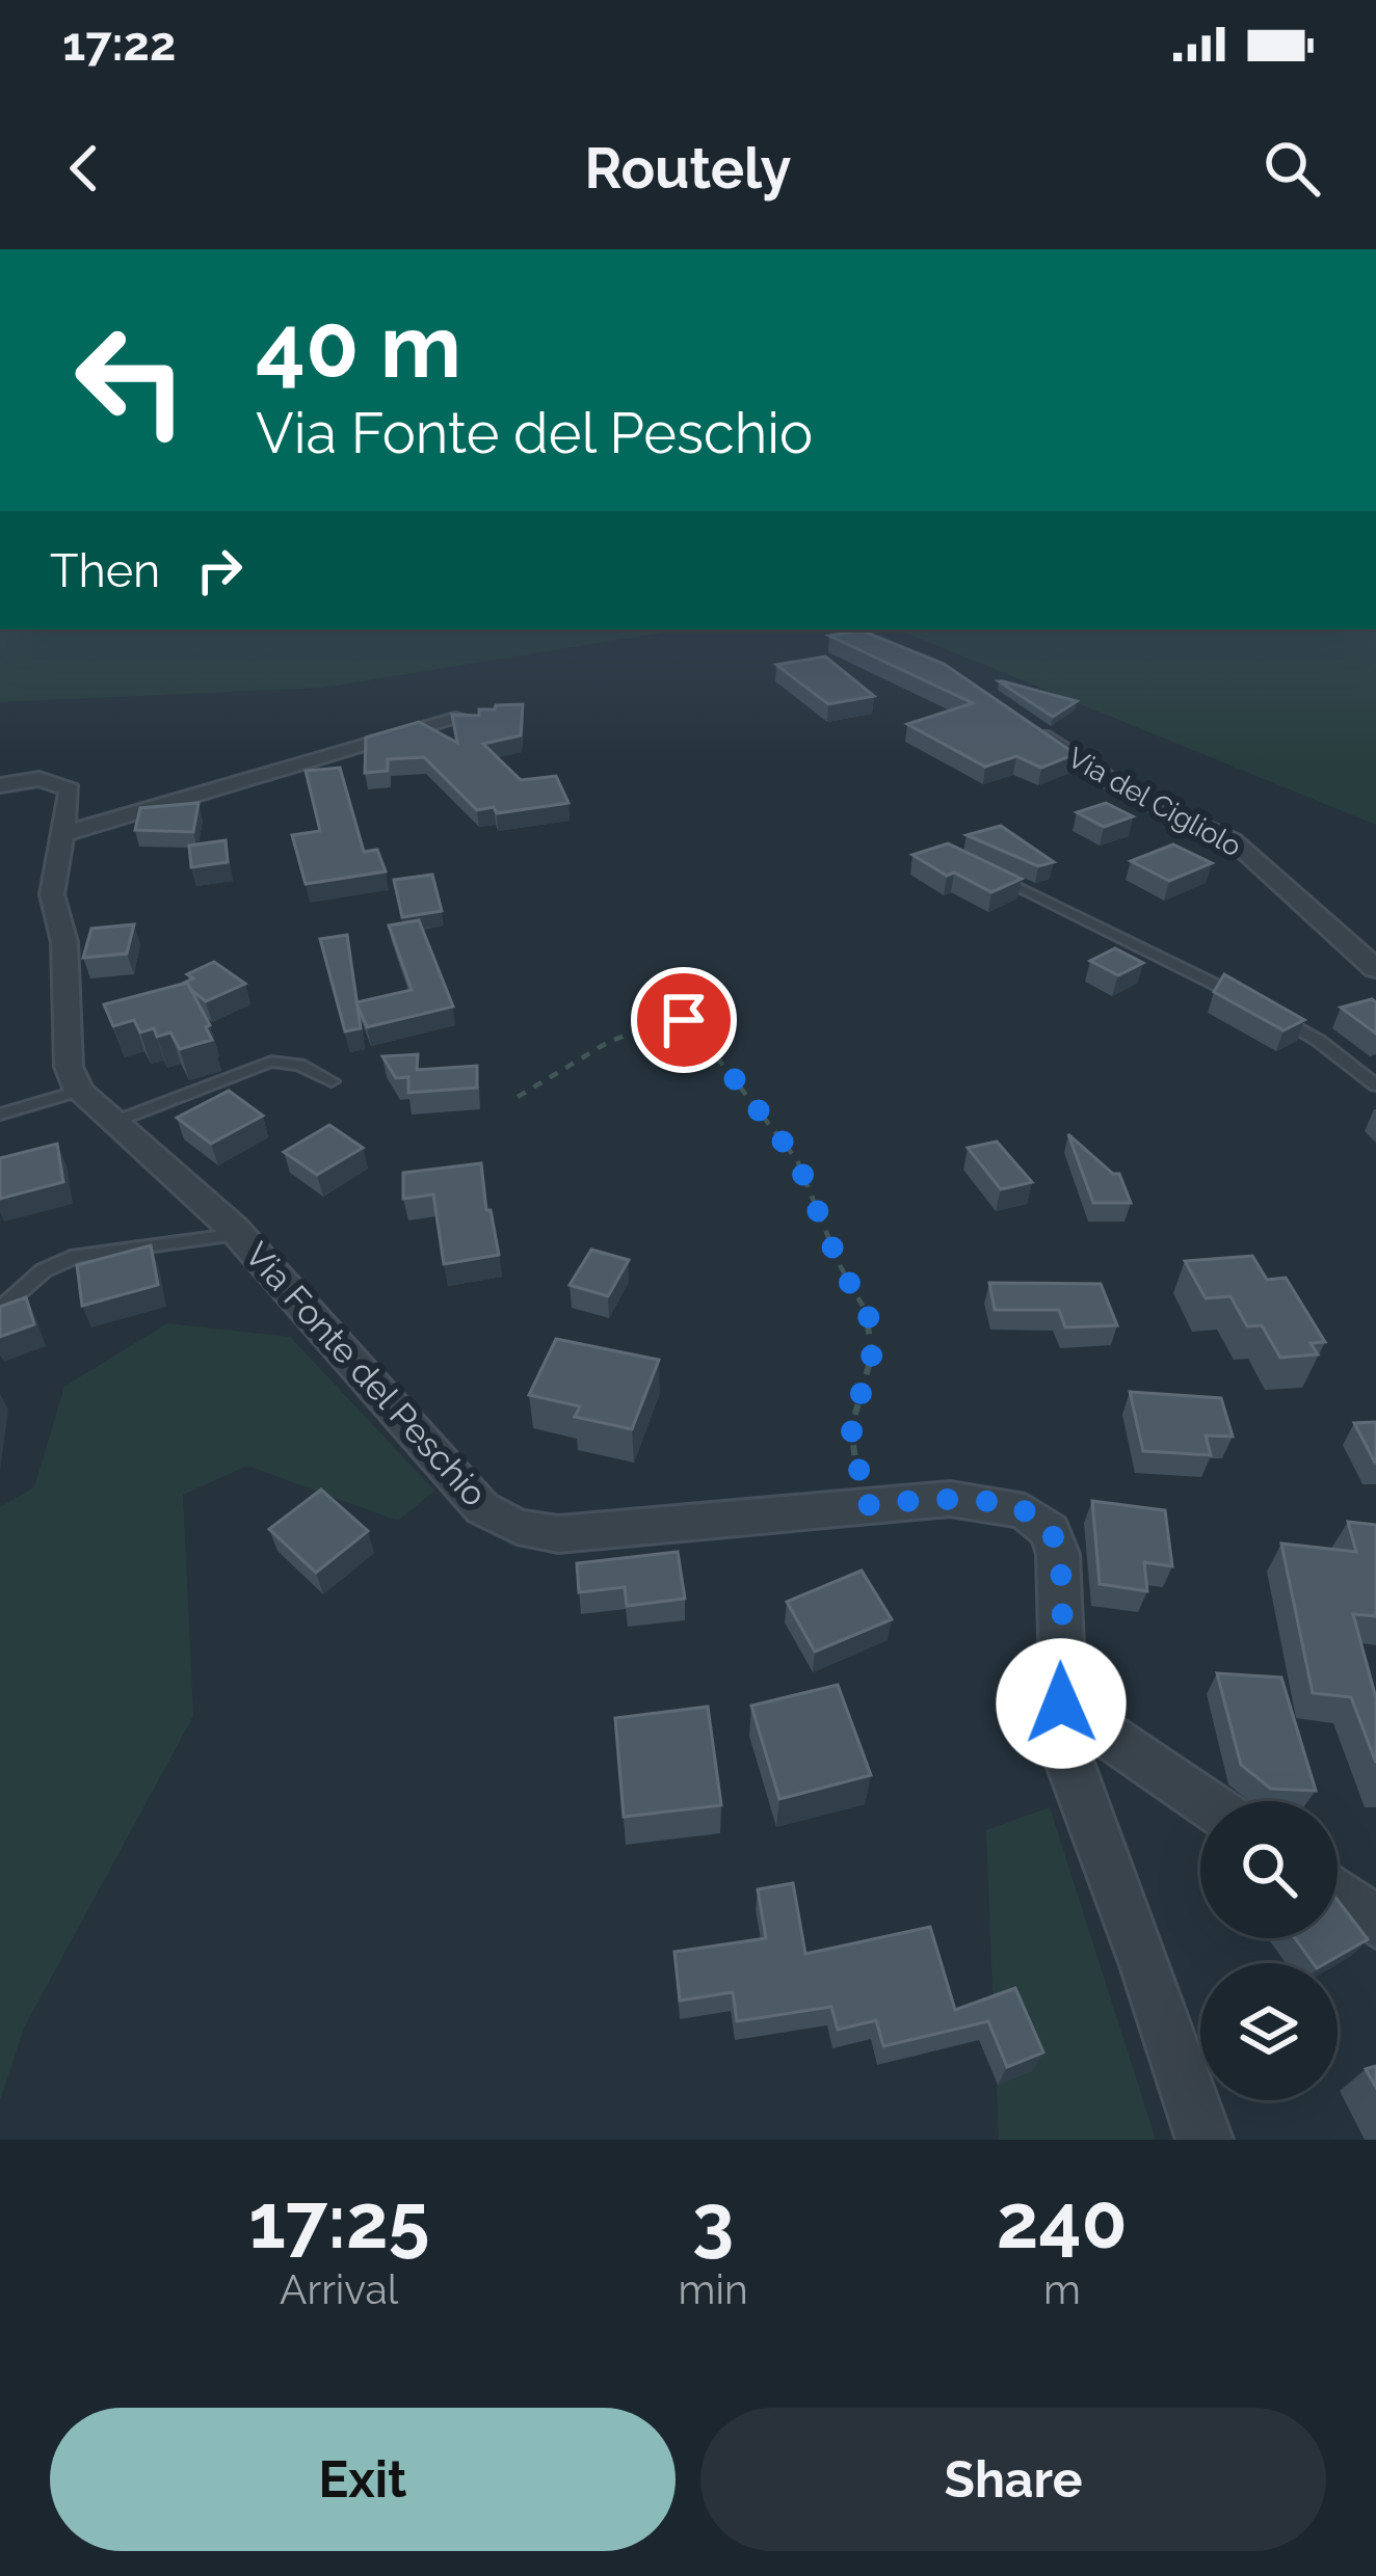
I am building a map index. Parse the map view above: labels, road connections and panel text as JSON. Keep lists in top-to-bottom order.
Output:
{
  "streets": {
    "street": ["Via del Cigliolo", "Via Fonte del Peschio"]
  },
  "page": {
    "status": "17:22",
    "header": "Routely",
    "turn": ["40 m", "Via Fonte del Peschio"],
    "then": "Then",
    "eta": [
      "17:25",
      "Arrival",
      "3",
      "min",
      "240",
      "m"
    ],
    "buttons": ["Exit", "Share"]
  }
}
